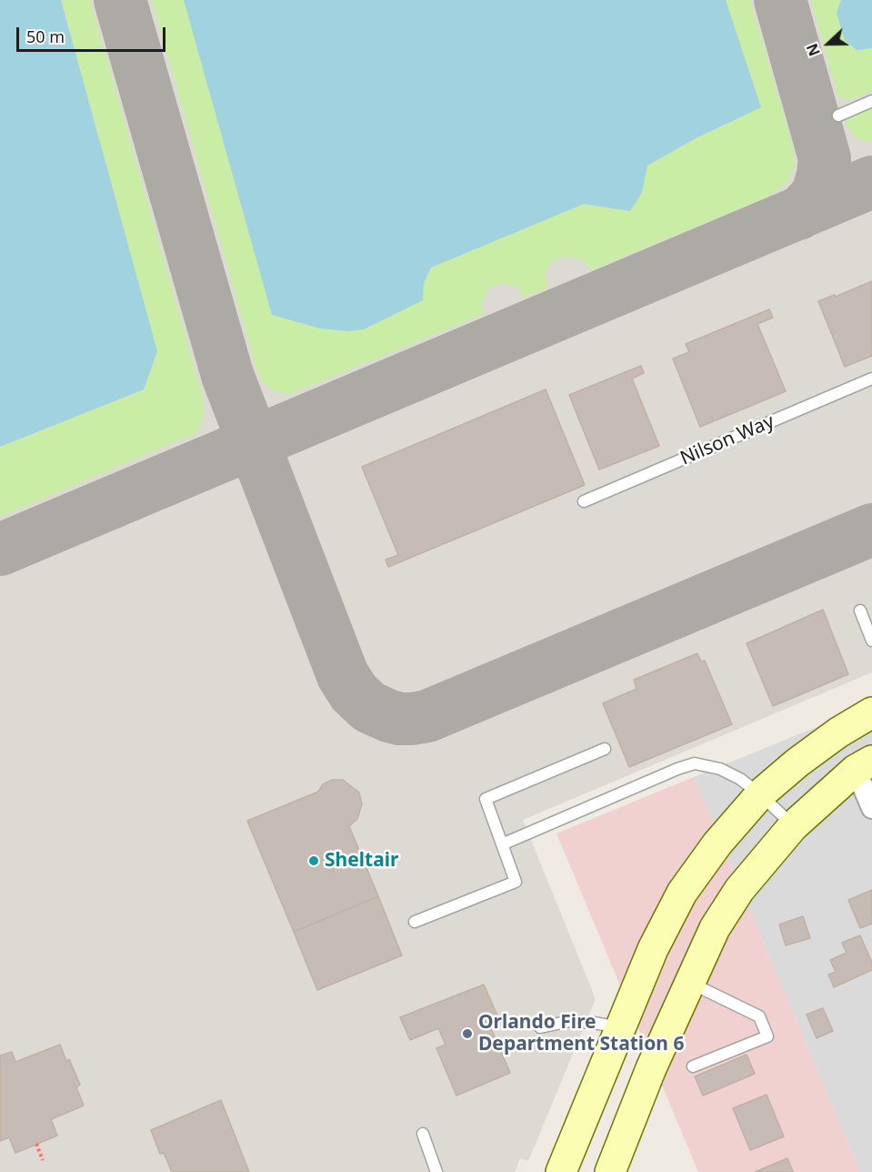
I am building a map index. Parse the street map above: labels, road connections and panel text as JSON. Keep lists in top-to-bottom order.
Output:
{
  "streets": {
    "lane": ["Nilson Way"]
  },
  "places": ["Sheltair", "Orlando Fire Department Station 6"],
  "scale_bar": "50 m",
  "north": "left"
}
